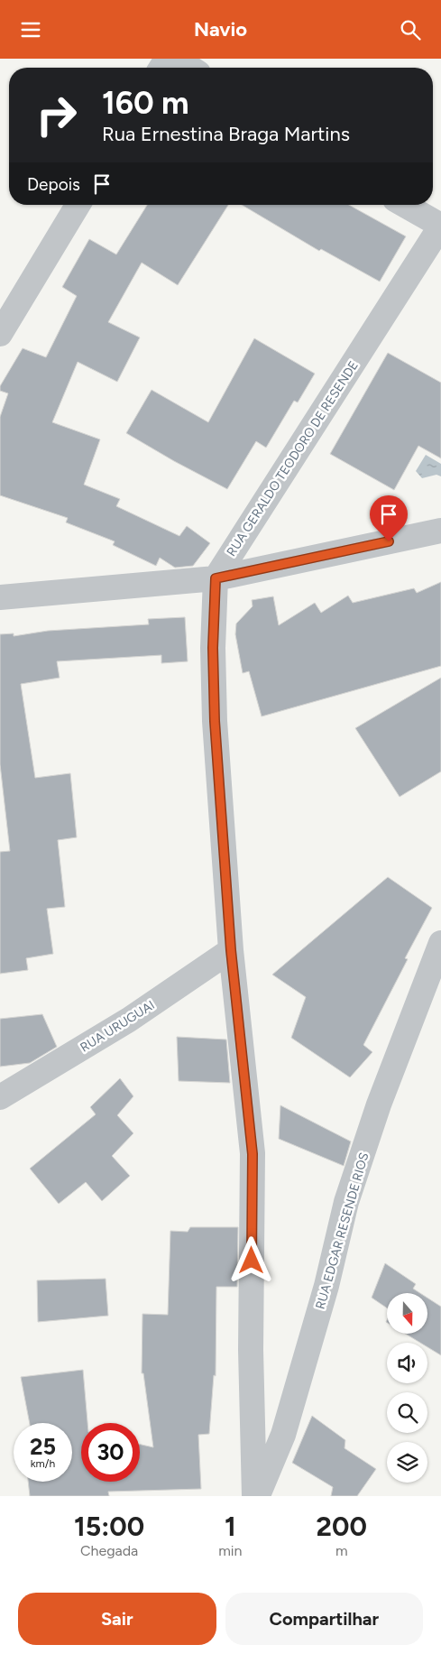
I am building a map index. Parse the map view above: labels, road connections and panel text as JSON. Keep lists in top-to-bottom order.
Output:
{
  "streets": {
    "street": ["RUA GERALDO TEODORO DE RESENDE", "RUA URUGUAI", "RUA EDGAR RESENDE RIOS"]
  },
  "north": "bottom",
  "page": {
    "header": "Navio",
    "turn": ["160 m", "Rua Ernestina Braga Martins"],
    "then": "Depois",
    "speed": "25 km/h",
    "limit": "30",
    "eta": [
      "15:00",
      "Chegada",
      "1",
      "min",
      "200",
      "m"
    ],
    "buttons": ["Sair", "Compartilhar"]
  }
}
